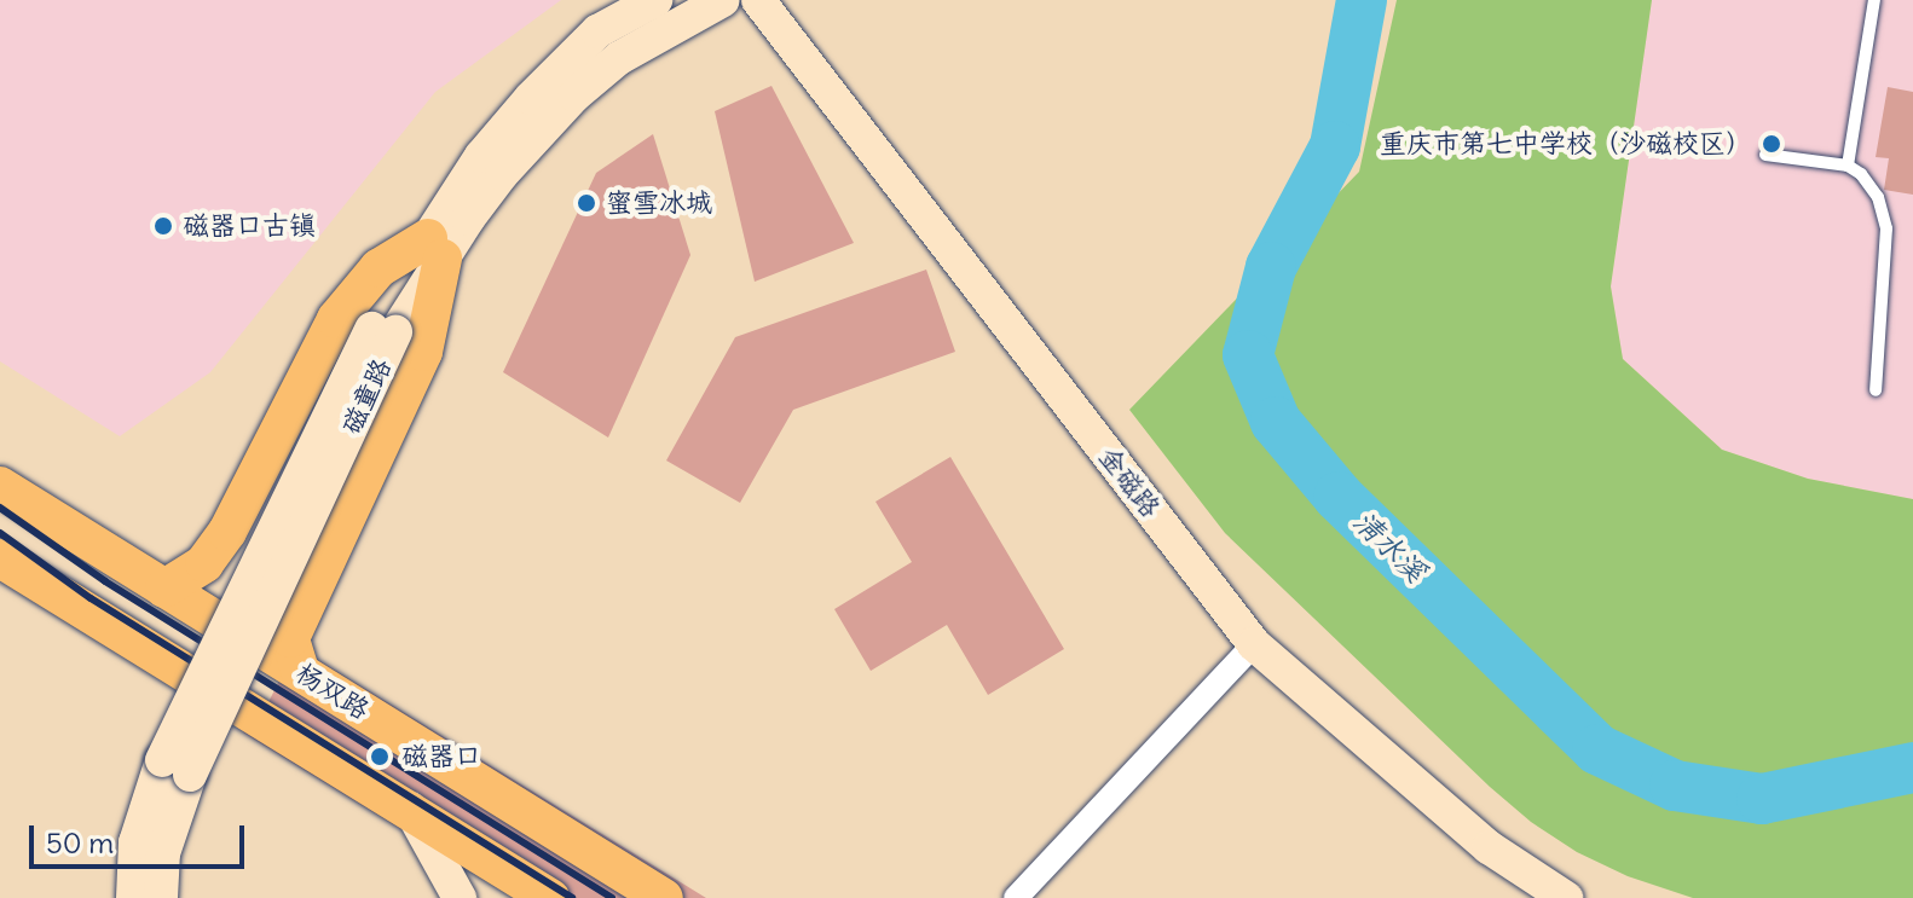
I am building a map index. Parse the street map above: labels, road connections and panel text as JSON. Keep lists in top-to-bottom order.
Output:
{
  "streets": {
    "main road": ["磁童路", "金磁路", "杨双路"]
  },
  "water": ["清水溪"],
  "places": [
    "重庆市第七中学校（沙磁校区）",
    "蜜雪冰城",
    "磁器口古镇",
    "磁器口"
  ],
  "scale_bar": "50 m"
}
